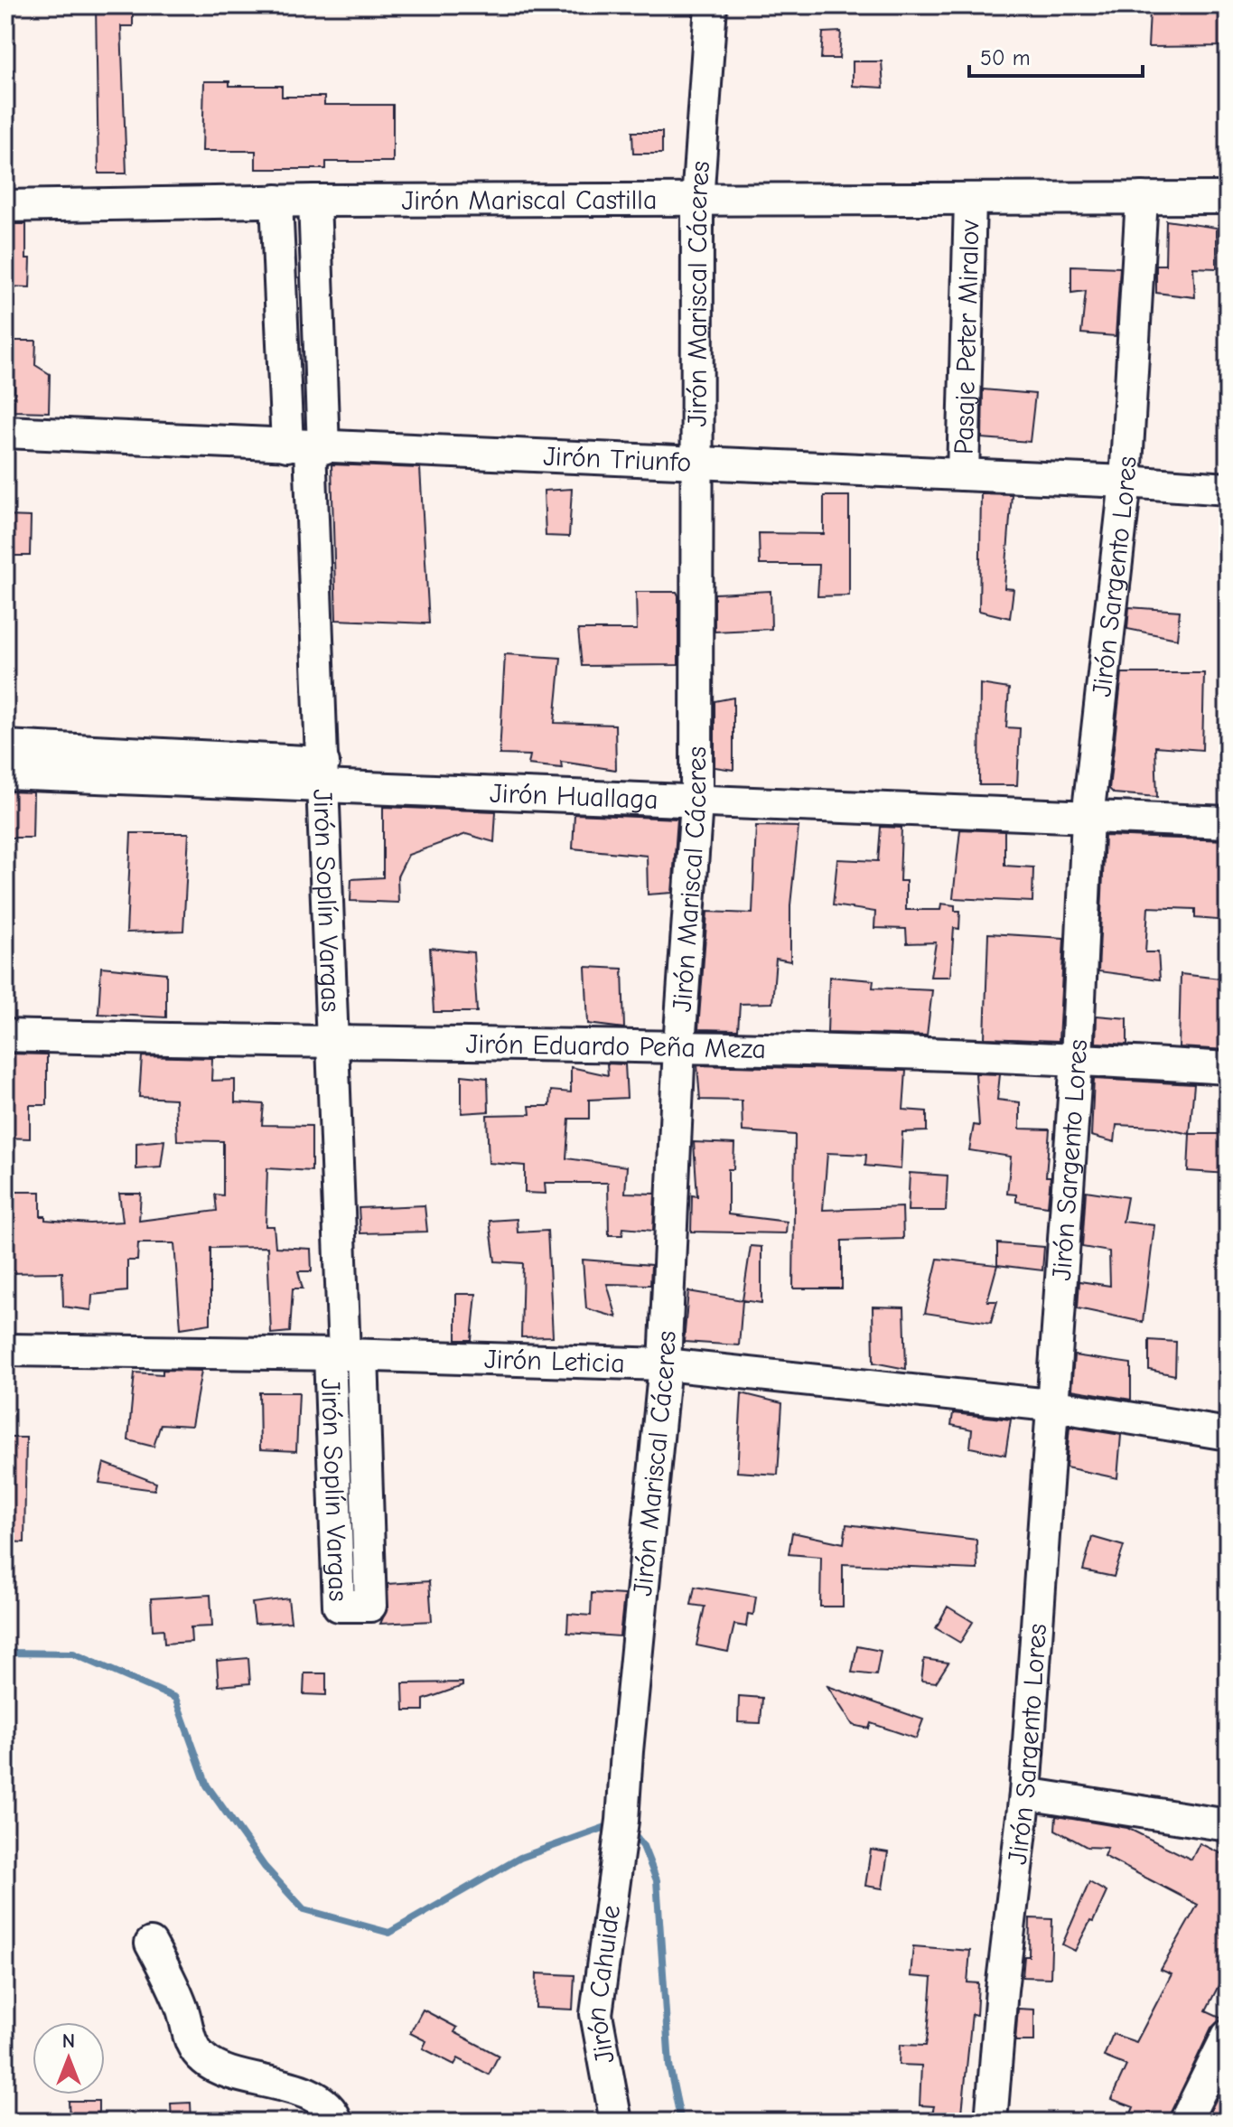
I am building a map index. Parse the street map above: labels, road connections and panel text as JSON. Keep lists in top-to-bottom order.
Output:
{
  "streets": {
    "street": [
      "Jirón Mariscal Castilla",
      "Jirón Mariscal Cáceres",
      "Pasaje Peter Miralov",
      "Jirón Triunfo",
      "Jirón Sargento Lores",
      "Jirón Huallaga",
      "Jirón Soplín Vargas",
      "Jirón Eduardo Peña Meza",
      "Jirón Leticia",
      "Jirón Cahuide"
    ]
  },
  "crossings": [
    ["Jirón Mariscal Castilla", "Jirón Mariscal Cáceres"],
    ["Jirón Mariscal Castilla", "Pasaje Peter Miralov"],
    ["Jirón Mariscal Castilla", "Jirón Sargento Lores"],
    ["Jirón Mariscal Castilla", "Jirón Soplín Vargas"],
    ["Jirón Mariscal Cáceres", "Jirón Triunfo"],
    ["Jirón Mariscal Cáceres", "Jirón Huallaga"],
    ["Jirón Mariscal Cáceres", "Jirón Eduardo Peña Meza"],
    ["Jirón Mariscal Cáceres", "Jirón Leticia"],
    ["Jirón Mariscal Cáceres", "Jirón Cahuide"],
    ["Pasaje Peter Miralov", "Jirón Triunfo"],
    ["Jirón Triunfo", "Jirón Sargento Lores"],
    ["Jirón Triunfo", "Jirón Soplín Vargas"],
    ["Jirón Sargento Lores", "Jirón Huallaga"],
    ["Jirón Sargento Lores", "Jirón Eduardo Peña Meza"],
    ["Jirón Sargento Lores", "Jirón Leticia"],
    ["Jirón Huallaga", "Jirón Soplín Vargas"],
    ["Jirón Soplín Vargas", "Jirón Eduardo Peña Meza"],
    ["Jirón Soplín Vargas", "Jirón Leticia"]
  ],
  "scale_bar": "50 m",
  "north": "top"
}
